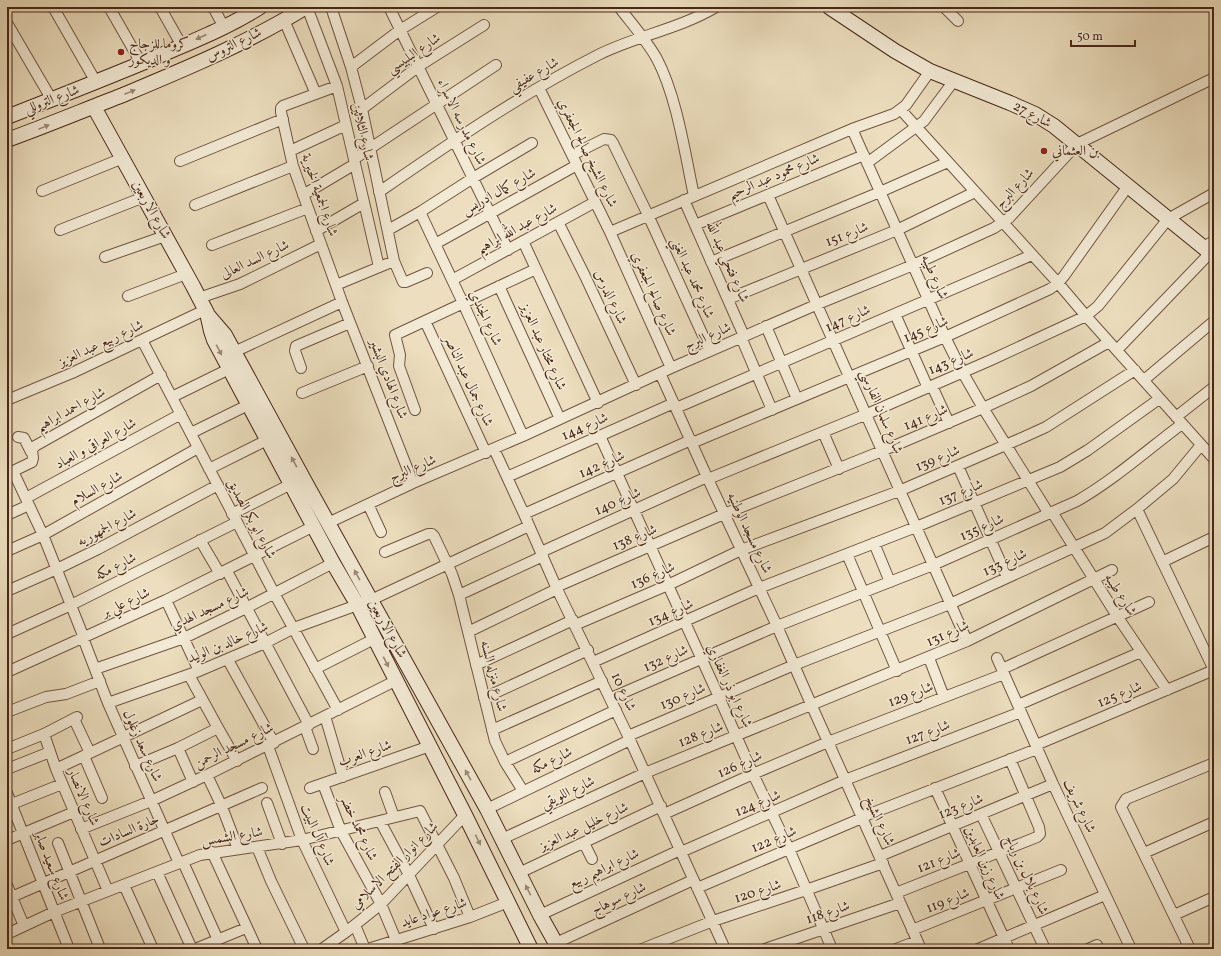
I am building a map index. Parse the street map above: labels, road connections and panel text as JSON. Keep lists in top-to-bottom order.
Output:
{
  "streets": {
    "street": [
      "شارع التروس",
      "شارع البلبيسي",
      "شارع عفيفي",
      "شارع التروللي",
      "شارع 27",
      "شارع مدرسه الاسراء",
      "شارع الثلاثين",
      "شارع الشيخ صالح الجعفري",
      "شارع محمود عبد الرحيم",
      "شارع البرج",
      "شارع كمال ادريس",
      "شارع الجمعية الخيرية",
      "شارع الاربعين",
      "شارع عبد الله ابراهيم",
      "شارع 151",
      "شارع السد العالى",
      "شارع فتحي عبد الله",
      "شارع طيبه",
      "شارع محمد عبد الغني",
      "شارع صالح الجعفري",
      "شارع الدرس",
      "شارع الجندي",
      "شارع 147",
      "شارع 145",
      "شارع ربيع عبد العزيز",
      "شارع مختار عبد العزيز",
      "شارع 143",
      "شارع الهادي البشير",
      "شارع جمال عبد الناصر",
      "شارع احمد ابراهيم",
      "شارع سلمان الفارسي",
      "شارع 141",
      "شارع 144",
      "شارع العراقي و العباد",
      "شارع 139",
      "شارع 142",
      "شارع السلام",
      "شارع 137",
      "شارع 140",
      "شارع ابو بكر الصديق",
      "شارع الجمهوريه",
      "شارع 135",
      "شارع مسجد الوطنيه",
      "شارع 138",
      "شارع 133",
      "شارع مكه",
      "شارع 136",
      "شارع علي بر",
      "شارع مسجد الهدي",
      "شارع 134",
      "شارع 131",
      "شارع خالد بن الوليد",
      "شارع 132",
      "شارع منزله السنه",
      "شارع ابو ذر الغفاري",
      "شارع 10",
      "شارع 129",
      "شارع 125",
      "شارع 130",
      "شارع 127",
      "شارع 128",
      "شارع سعد زغلول",
      "شارع مسجد الرحمن",
      "شارع العرب",
      "شارع 126",
      "شارع اللويقي",
      "شارع الانصار",
      "شارع 124",
      "شارع شريف",
      "شارع 123",
      "شارع الشيخ",
      "شارع خليل عبد العزيز",
      "شارع محمد خضر",
      "حارة السادات",
      "شارع آل البيت",
      "شارع الشمس",
      "شارع 122",
      "شارع 121",
      "شارع زين العابدين",
      "شارع سعيد صابر",
      "شارع انوار الفتح الاسلامي",
      "شارع ابراهيم ربيع",
      "شارع بلال بن رباح",
      "شارع 120",
      "شارع سوهاج",
      "شارع 119",
      "شارع عواد عايد",
      "شارع 118"
    ]
  },
  "crossings": [
    ["شارع التروس", "شارع التروللي"],
    ["شارع التروس", "شارع الثلاثين"],
    ["شارع التروس", "شارع الاربعين"],
    ["شارع البلبيسي", "شارع مدرسه الاسراء"],
    ["شارع البلبيسي", "شارع الثلاثين"],
    ["شارع عفيفي", "شارع مدرسه الاسراء"],
    ["شارع عفيفي", "شارع الثلاثين"],
    ["شارع عفيفي", "شارع الشيخ صالح الجعفري"],
    ["شارع التروللي", "شارع الاربعين"],
    ["شارع 27", "شارع محمود عبد الرحيم"],
    ["شارع 27", "شارع البرج"],
    ["شارع 27", "شارع 145"],
    ["شارع 27", "شارع 143"],
    ["شارع مدرسه الاسراء", "شارع كمال ادريس"],
    ["شارع مدرسه الاسراء", "شارع عبد الله ابراهيم"],
    ["شارع الشيخ صالح الجعفري", "شارع كمال ادريس"],
    ["شارع الشيخ صالح الجعفري", "شارع عبد الله ابراهيم"],
    ["شارع الشيخ صالح الجعفري", "شارع محمد عبد الغني"],
    ["شارع الشيخ صالح الجعفري", "شارع صالح الجعفري"],
    ["شارع محمود عبد الرحيم", "شارع فتحي عبد الله"],
    ["شارع محمود عبد الرحيم", "شارع طيبه"],
    ["شارع محمود عبد الرحيم", "شارع سلمان الفارسي"],
    ["شارع البرج", "شارع الاربعين"],
    ["شارع البرج", "شارع فتحي عبد الله"],
    ["شارع البرج", "شارع طيبه"],
    ["شارع البرج", "شارع محمد عبد الغني"],
    ["شارع البرج", "شارع صالح الجعفري"],
    ["شارع البرج", "شارع الدرس"],
    ["شارع البرج", "شارع الجندي"],
    ["شارع البرج", "شارع مختار عبد العزيز"],
    ["شارع البرج", "شارع الهادي البشير"],
    ["شارع البرج", "شارع جمال عبد الناصر"],
    ["شارع البرج", "شارع سلمان الفارسي"],
    ["شارع البرج", "شارع مسجد الوطنيه"],
    ["شارع البرج", "شارع 10"],
    ["شارع كمال ادريس", "شارع الجندي"],
    ["شارع الجمعية الخيرية", "شارع السد العالى"],
    ["شارع الجمعية الخيرية", "شارع الهادي البشير"],
    ["شارع الاربعين", "شارع السد العالى"],
    ["شارع الاربعين", "شارع ربيع عبد العزيز"],
    ["شارع الاربعين", "شارع مكه"],
    ["شارع الاربعين", "شارع علي بر"],
    ["شارع الاربعين", "شارع مسجد الهدي"],
    ["شارع الاربعين", "شارع خالد بن الوليد"],
    ["شارع الاربعين", "شارع مسجد الرحمن"],
    ["شارع الاربعين", "شارع العرب"],
    ["شارع الاربعين", "شارع اللويقي"],
    ["شارع الاربعين", "شارع خليل عبد العزيز"],
    ["شارع الاربعين", "شارع انوار الفتح الاسلامي"],
    ["شارع الاربعين", "شارع ابراهيم ربيع"],
    ["شارع الاربعين", "شارع سوهاج"],
    ["شارع الاربعين", "شارع عواد عايد"],
    ["شارع عبد الله ابراهيم", "شارع الدرس"],
    ["شارع عبد الله ابراهيم", "شارع الجندي"],
    ["شارع 151", "شارع فتحي عبد الله"],
    ["شارع 151", "شارع طيبه"],
    ["شارع 151", "شارع سلمان الفارسي"],
    ["شارع السد العالى", "شارع ربيع عبد العزيز"],
    ["شارع فتحي عبد الله", "شارع 147"],
    ["شارع فتحي عبد الله", "شارع 145"],
    ["شارع طيبه", "شارع 147"],
    ["شارع طيبه", "شارع 145"],
    ["شارع طيبه", "شارع 143"],
    ["شارع طيبه", "شارع 141"],
    ["شارع طيبه", "شارع 139"],
    ["شارع طيبه", "شارع 137"],
    ["شارع طيبه", "شارع 135"],
    ["شارع طيبه", "شارع 133"],
    ["شارع طيبه", "شارع 131"],
    ["شارع طيبه", "شارع 129"],
    ["شارع طيبه", "شارع 125"],
    ["شارع طيبه", "شارع 127"],
    ["شارع 147", "شارع سلمان الفارسي"],
    ["شارع 147", "شارع 144"],
    ["شارع 147", "شارع مسجد الوطنيه"],
    ["شارع 145", "شارع سلمان الفارسي"],
    ["شارع 145", "شارع 142"],
    ["شارع 145", "شارع مسجد الوطنيه"],
    ["شارع ربيع عبد العزيز", "شارع ابو بكر الصديق"],
    ["شارع 143", "شارع سلمان الفارسي"],
    ["شارع 143", "شارع 140"],
    ["شارع 143", "شارع مسجد الوطنيه"],
    ["شارع جمال عبد الناصر", "شارع 10"],
    ["شارع احمد ابراهيم", "شارع ابو بكر الصديق"],
    ["شارع احمد ابراهيم", "شارع سعد زغلول"],
    ["شارع سلمان الفارسي", "شارع 141"],
    ["شارع سلمان الفارسي", "شارع 139"],
    ["شارع سلمان الفارسي", "شارع 137"],
    ["شارع سلمان الفارسي", "شارع 135"],
    ["شارع سلمان الفارسي", "شارع 133"],
    ["شارع سلمان الفارسي", "شارع 131"],
    ["شارع 141", "شارع مسجد الوطنيه"],
    ["شارع 141", "شارع 138"],
    ["شارع 144", "شارع مسجد الوطنيه"],
    ["شارع 144", "شارع ابو ذر الغفاري"],
    ["شارع 144", "شارع 10"],
    ["شارع العراقي و العباد", "شارع ابو بكر الصديق"],
    ["شارع العراقي و العباد", "شارع سعد زغلول"],
    ["شارع 139", "شارع مسجد الوطنيه"],
    ["شارع 139", "شارع 136"],
    ["شارع 142", "شارع مسجد الوطنيه"],
    ["شارع 142", "شارع ابو ذر الغفاري"],
    ["شارع 142", "شارع 10"],
    ["شارع السلام", "شارع ابو بكر الصديق"],
    ["شارع السلام", "شارع سعد زغلول"],
    ["شارع 137", "شارع مسجد الوطنيه"],
    ["شارع 137", "شارع 134"],
    ["شارع 140", "شارع مسجد الوطنيه"],
    ["شارع 140", "شارع منزله السنه"],
    ["شارع 140", "شارع ابو ذر الغفاري"],
    ["شارع 140", "شارع 10"],
    ["شارع ابو بكر الصديق", "شارع الجمهوريه"],
    ["شارع ابو بكر الصديق", "شارع مكه"],
    ["شارع ابو بكر الصديق", "شارع علي بر"],
    ["شارع ابو بكر الصديق", "شارع مسجد الهدي"],
    ["شارع ابو بكر الصديق", "شارع خالد بن الوليد"],
    ["شارع ابو بكر الصديق", "شارع مسجد الرحمن"],
    ["شارع الجمهوريه", "شارع سعد زغلول"],
    ["شارع 135", "شارع مسجد الوطنيه"],
    ["شارع 135", "شارع 132"],
    ["شارع مسجد الوطنيه", "شارع 138"],
    ["شارع مسجد الوطنيه", "شارع 133"],
    ["شارع مسجد الوطنيه", "شارع 136"],
    ["شارع مسجد الوطنيه", "شارع 134"],
    ["شارع مسجد الوطنيه", "شارع 131"],
    ["شارع مسجد الوطنيه", "شارع 132"],
    ["شارع مسجد الوطنيه", "شارع 130"],
    ["شارع مسجد الوطنيه", "شارع 128"],
    ["شارع مسجد الوطنيه", "شارع الشيخ"],
    ["شارع 138", "شارع منزله السنه"],
    ["شارع 138", "شارع ابو ذر الغفاري"],
    ["شارع 138", "شارع 10"],
    ["شارع 133", "شارع 130"],
    ["شارع مكه", "شارع منزله السنه"],
    ["شارع مكه", "شارع 10"],
    ["شارع مكه", "شارع 130"],
    ["شارع مكه", "شارع سعد زغلول"],
    ["شارع 136", "شارع منزله السنه"],
    ["شارع 136", "شارع ابو ذر الغفاري"],
    ["شارع 136", "شارع 10"],
    ["شارع علي بر", "شارع سعد زغلول"],
    ["شارع مسجد الهدي", "شارع سعد زغلول"],
    ["شارع 134", "شارع ابو ذر الغفاري"],
    ["شارع 134", "شارع 10"],
    ["شارع 131", "شارع 128"],
    ["شارع 131", "شارع الشيخ"],
    ["شارع خالد بن الوليد", "شارع منزله السنه"],
    ["شارع خالد بن الوليد", "شارع 10"],
    ["شارع خالد بن الوليد", "شارع سعد زغلول"],
    ["شارع خالد بن الوليد", "شارع آل البيت"],
    ["شارع 132", "شارع ابو ذر الغفاري"],
    ["شارع 132", "شارع 10"],
    ["شارع ابو ذر الغفاري", "شارع 130"],
    ["شارع ابو ذر الغفاري", "شارع 128"],
    ["شارع ابو ذر الغفاري", "شارع 126"],
    ["شارع ابو ذر الغفاري", "شارع 124"],
    ["شارع ابو ذر الغفاري", "شارع 122"],
    ["شارع ابو ذر الغفاري", "شارع 120"],
    ["شارع ابو ذر الغفاري", "شارع 118"],
    ["شارع 10", "شارع 130"],
    ["شارع 10", "شارع 128"],
    ["شارع 10", "شارع 126"],
    ["شارع 10", "شارع اللويقي"],
    ["شارع 10", "شارع 124"],
    ["شارع 10", "شارع خليل عبد العزيز"],
    ["شارع 10", "شارع 122"],
    ["شارع 10", "شارع ابراهيم ربيع"],
    ["شارع 10", "شارع 120"],
    ["شارع 10", "شارع سوهاج"],
    ["شارع 129", "شارع 126"],
    ["شارع 129", "شارع شريف"],
    ["شارع 129", "شارع الشيخ"],
    ["شارع 125", "شارع شريف"],
    ["شارع 125", "شارع الشيخ"],
    ["شارع 125", "شارع 122"],
    ["شارع 125", "شارع زين العابدين"],
    ["شارع 127", "شارع 124"],
    ["شارع 127", "شارع شريف"],
    ["شارع 127", "شارع الشيخ"],
    ["شارع 128", "شارع اللويقي"],
    ["شارع 128", "شارع الشيخ"],
    ["شارع سعد زغلول", "شارع مسجد الرحمن"],
    ["شارع سعد زغلول", "حارة السادات"],
    ["شارع سعد زغلول", "شارع الشمس"],
    ["شارع مسجد الرحمن", "شارع الانصار"],
    ["شارع مسجد الرحمن", "شارع آل البيت"],
    ["شارع العرب", "شارع محمد خضر"],
    ["شارع 126", "شارع الشيخ"],
    ["شارع 126", "شارع خليل عبد العزيز"],
    ["شارع الانصار", "حارة السادات"],
    ["شارع الانصار", "شارع الشمس"],
    ["شارع 124", "شارع الشيخ"],
    ["شارع 124", "شارع ابراهيم ربيع"],
    ["شارع شريف", "شارع 123"],
    ["شارع 123", "شارع الشيخ"],
    ["شارع 123", "شارع 121"],
    ["شارع 123", "شارع زين العابدين"],
    ["شارع 123", "شارع بلال بن رباح"],
    ["شارع 123", "شارع 120"],
    ["شارع الشيخ", "شارع 122"],
    ["شارع الشيخ", "شارع 121"],
    ["شارع الشيخ", "شارع 120"],
    ["شارع الشيخ", "شارع 119"],
    ["شارع الشيخ", "شارع 118"],
    ["شارع محمد خضر", "شارع الشمس"],
    ["شارع محمد خضر", "شارع انوار الفتح الاسلامي"],
    ["شارع محمد خضر", "شارع عواد عايد"],
    ["حارة السادات", "شارع سعيد صابر"],
    ["شارع آل البيت", "شارع الشمس"],
    ["شارع آل البيت", "شارع انوار الفتح الاسلامي"],
    ["شارع الشمس", "شارع سعيد صابر"],
    ["شارع الشمس", "شارع انوار الفتح الاسلامي"],
    ["شارع 122", "شارع سوهاج"],
    ["شارع 121", "شارع زين العابدين"],
    ["شارع 121", "شارع بلال بن رباح"],
    ["شارع زين العابدين", "شارع 119"],
    ["شارع بلال بن رباح", "شارع 119"]
  ],
  "places": ["كروما للزجاج و الديكور", "بن العثماني"],
  "scale_bar": "50 m"
}
